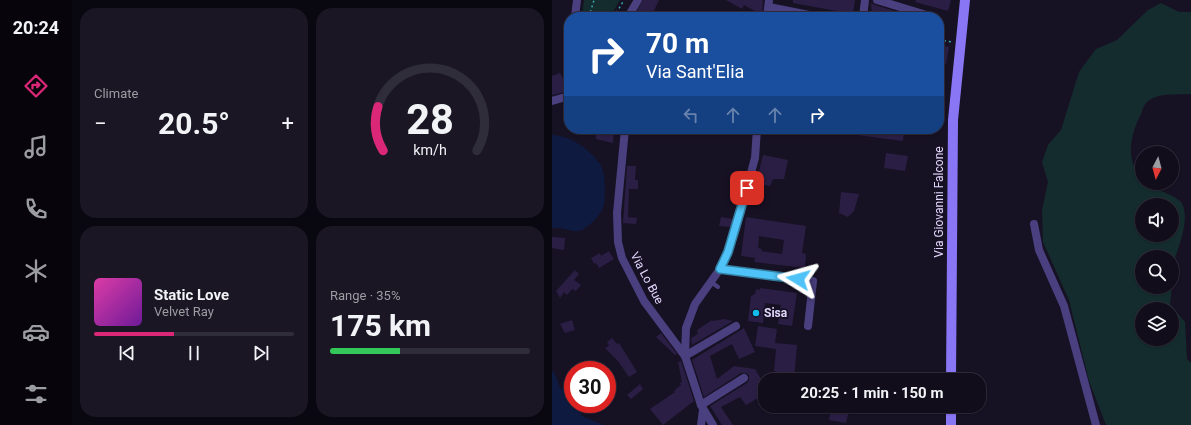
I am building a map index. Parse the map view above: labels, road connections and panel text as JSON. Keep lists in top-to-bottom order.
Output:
{
  "streets": {
    "street": ["Via Giovanni Falcone", "Via Lo Bue"]
  },
  "places": ["Sisa"],
  "north": "bottom",
  "page": {
    "tabs": "20:24",
    "tile": [
      "Climate",
      ["Range · 35%", "175 km"]
    ],
    "turn": ["70 m", "Via Sant'Elia"],
    "heat": ["−", "20.5°", "+"],
    "song": ["Static Love", "Velvet Ray"],
    "limit": "30",
    "trip": "20:25 · 1 min · 150 m",
    "gauge": ["28", "km/h"]
  }
}
